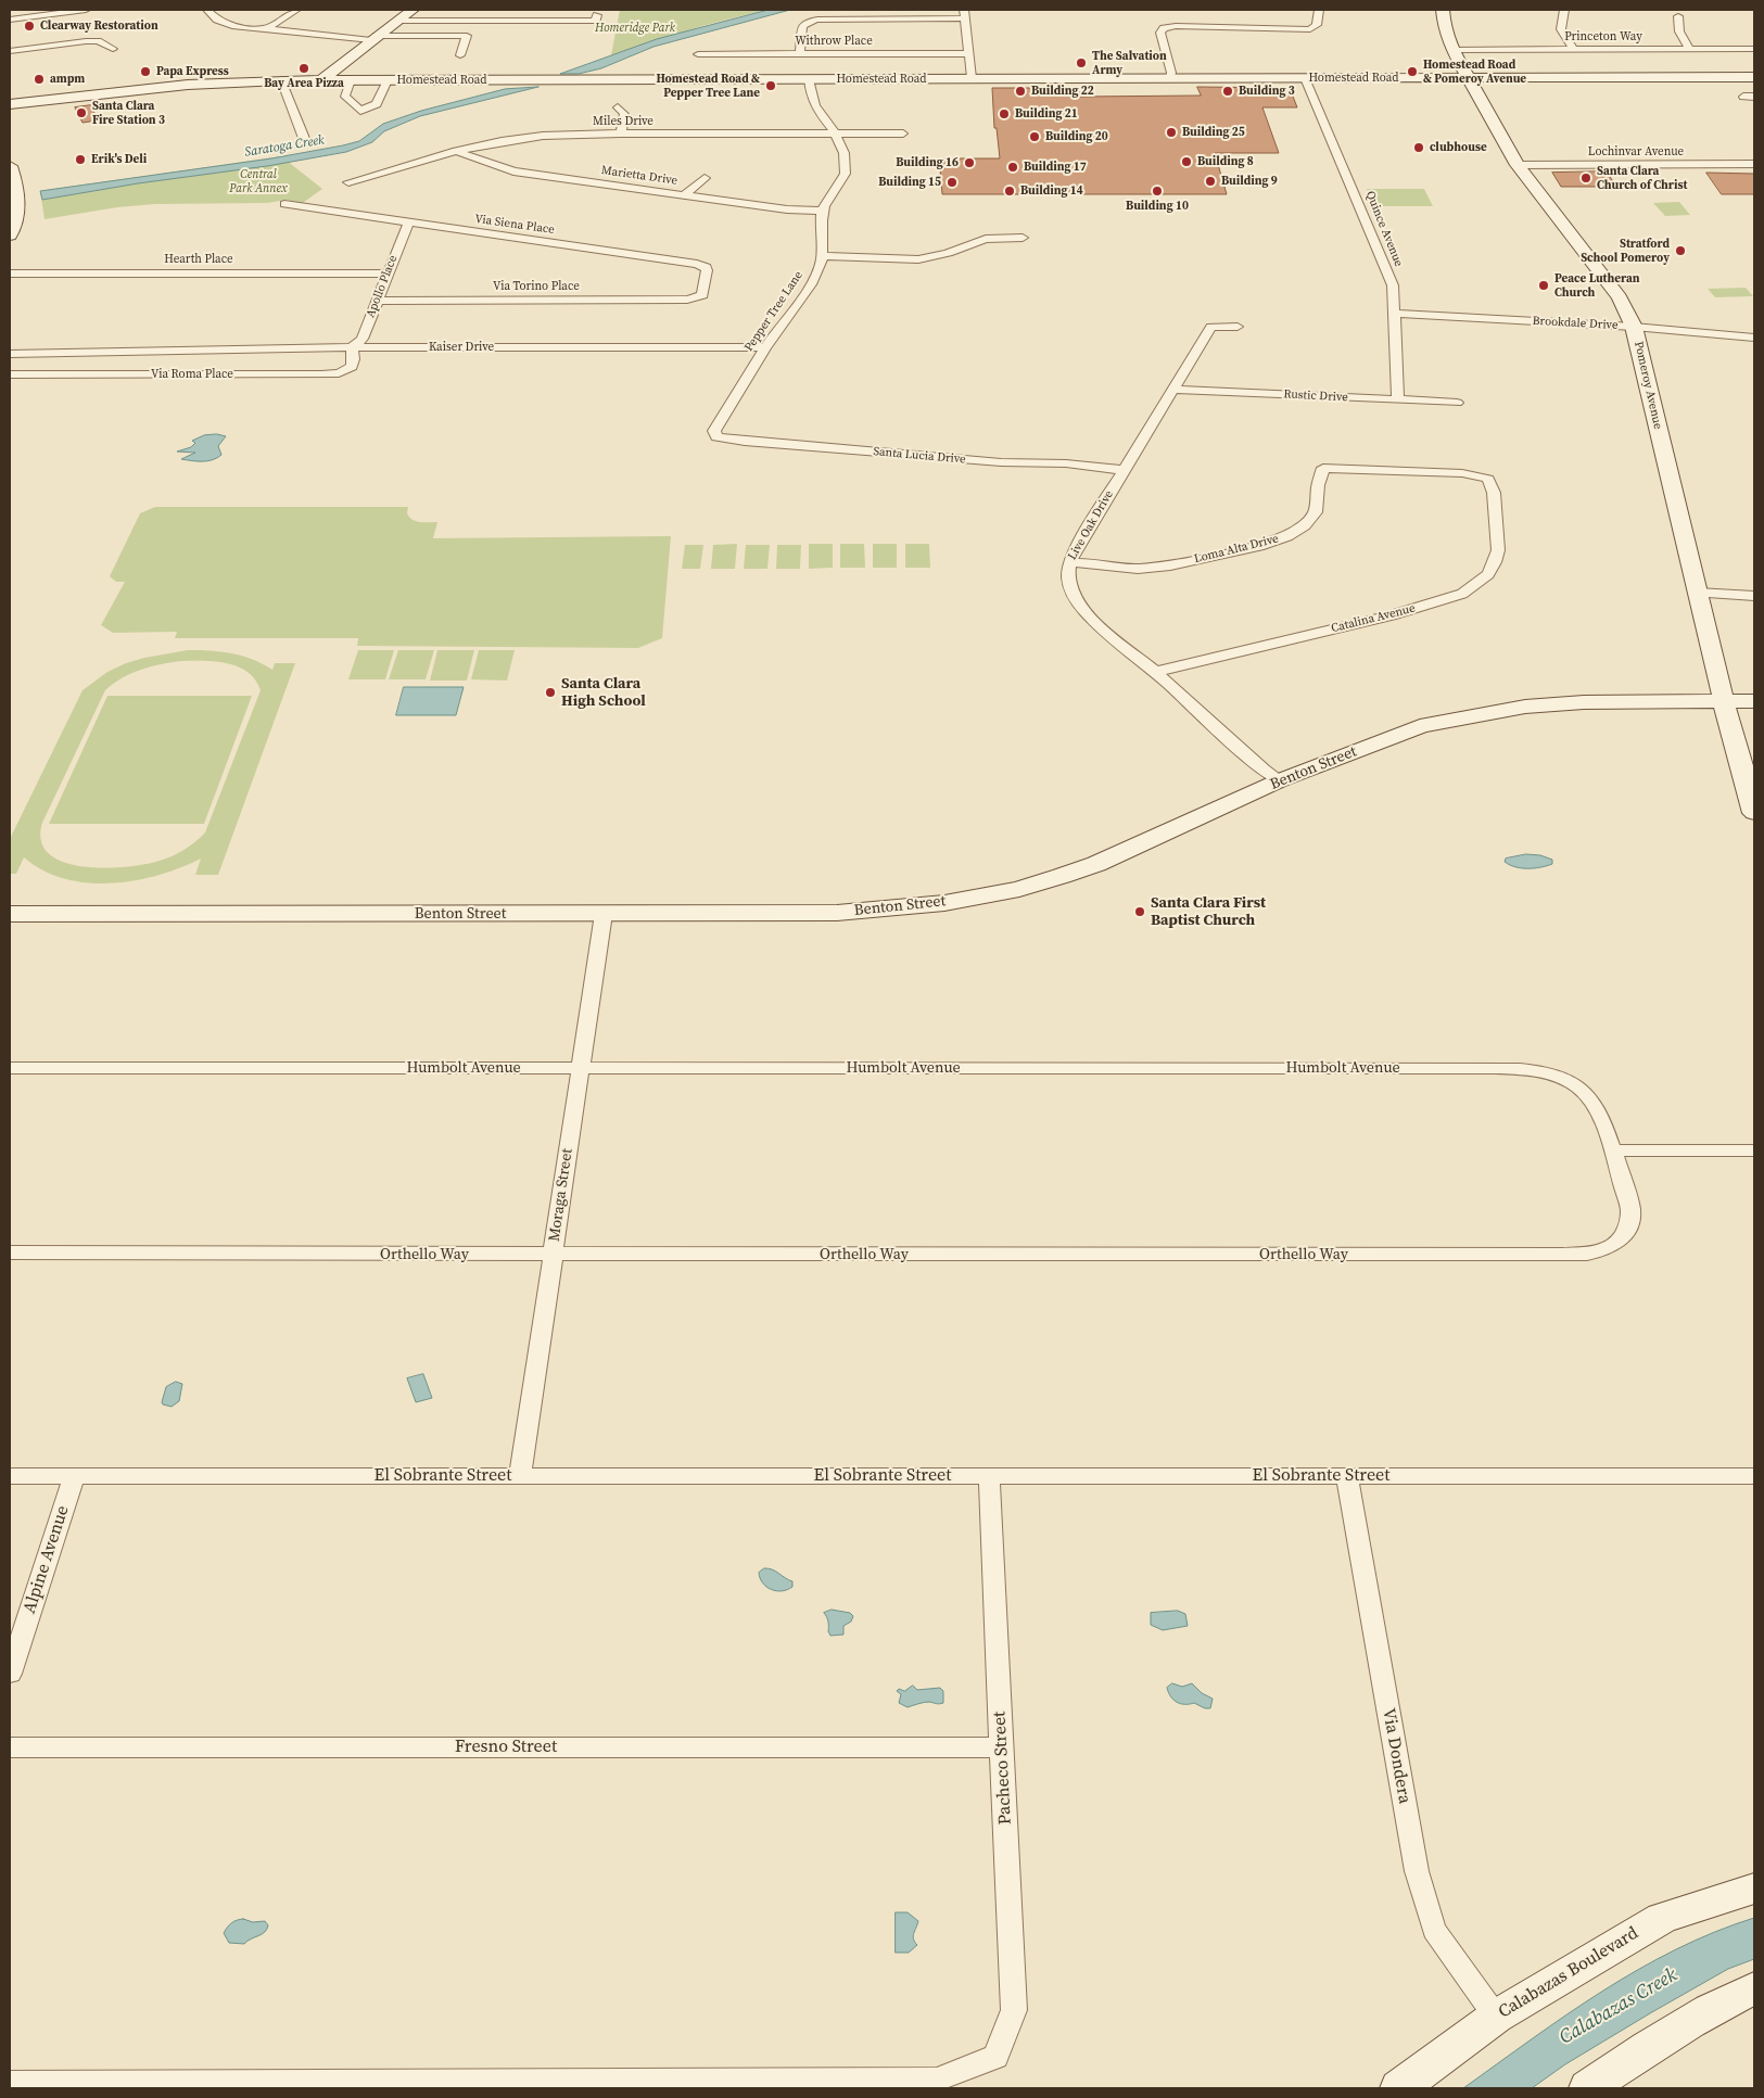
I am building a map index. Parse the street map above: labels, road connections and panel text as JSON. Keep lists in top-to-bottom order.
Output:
{
  "streets": {
    "main road": [
      "Homestead Road",
      "Pomeroy Avenue",
      "Benton Street",
      "Calabazas Boulevard"
    ],
    "street": [
      "Princeton Way",
      "Withrow Place",
      "Miles Drive",
      "Lochinvar Avenue",
      "Marietta Drive",
      "Via Siena Place",
      "Quince Avenue",
      "Hearth Place",
      "Apollo Place",
      "Via Torino Place",
      "Pepper Tree Lane",
      "Brookdale Drive",
      "Kaiser Drive",
      "Via Roma Place",
      "Rustic Drive",
      "Santa Lucia Drive",
      "Live Oak Drive",
      "Loma Alta Drive",
      "Catalina Avenue",
      "Humbolt Avenue",
      "Moraga Street",
      "Orthello Way",
      "El Sobrante Street",
      "Alpine Avenue",
      "Fresno Street",
      "Via Dondera",
      "Pacheco Street"
    ]
  },
  "crossings": [
    ["Princeton Way", "Pomeroy Avenue"],
    ["Homestead Road", "Quince Avenue"],
    ["Homestead Road", "Pomeroy Avenue"],
    ["Miles Drive", "Marietta Drive"],
    ["Lochinvar Avenue", "Pomeroy Avenue"],
    ["Marietta Drive", "Pepper Tree Lane"],
    ["Via Siena Place", "Apollo Place"],
    ["Via Siena Place", "Via Torino Place"],
    ["Quince Avenue", "Brookdale Drive"],
    ["Quince Avenue", "Rustic Drive"],
    ["Hearth Place", "Apollo Place"],
    ["Apollo Place", "Via Torino Place"],
    ["Apollo Place", "Kaiser Drive"],
    ["Apollo Place", "Via Roma Place"],
    ["Pepper Tree Lane", "Kaiser Drive"],
    ["Pepper Tree Lane", "Santa Lucia Drive"],
    ["Brookdale Drive", "Pomeroy Avenue"],
    ["Kaiser Drive", "Via Roma Place"],
    ["Pomeroy Avenue", "Benton Street"],
    ["Rustic Drive", "Live Oak Drive"],
    ["Santa Lucia Drive", "Live Oak Drive"],
    ["Live Oak Drive", "Loma Alta Drive"],
    ["Live Oak Drive", "Catalina Avenue"],
    ["Live Oak Drive", "Benton Street"],
    ["Loma Alta Drive", "Catalina Avenue"],
    ["Benton Street", "Moraga Street"],
    ["Humbolt Avenue", "Moraga Street"],
    ["Humbolt Avenue", "Orthello Way"],
    ["Moraga Street", "Orthello Way"],
    ["Moraga Street", "El Sobrante Street"],
    ["El Sobrante Street", "Alpine Avenue"],
    ["El Sobrante Street", "Via Dondera"],
    ["El Sobrante Street", "Pacheco Street"],
    ["Fresno Street", "Pacheco Street"],
    ["Via Dondera", "Calabazas Boulevard"]
  ],
  "water": ["Saratoga Creek", "Calabazas Creek"],
  "parks": ["Homeridge Park", "Central Park Annex"],
  "places": [
    "Clearway Restoration",
    "The Salvation Army",
    "Bay Area Pizza",
    "Papa Express",
    "Homestead Road & Pomeroy Avenue",
    "ampm",
    "Homestead Road & Pepper Tree Lane",
    "Building 22",
    "Building 3",
    "Santa Clara Fire Station 3",
    "Building 21",
    "Building 25",
    "Building 20",
    "clubhouse",
    "Erik's Deli",
    "Building 8",
    "Building 16",
    "Building 17",
    "Santa Clara Church of Christ",
    "Building 9",
    "Building 15",
    "Building 14",
    "Building 10",
    "Stratford School Pomeroy",
    "Peace Lutheran Church",
    "Santa Clara High School",
    "Santa Clara First Baptist Church"
  ]
}
